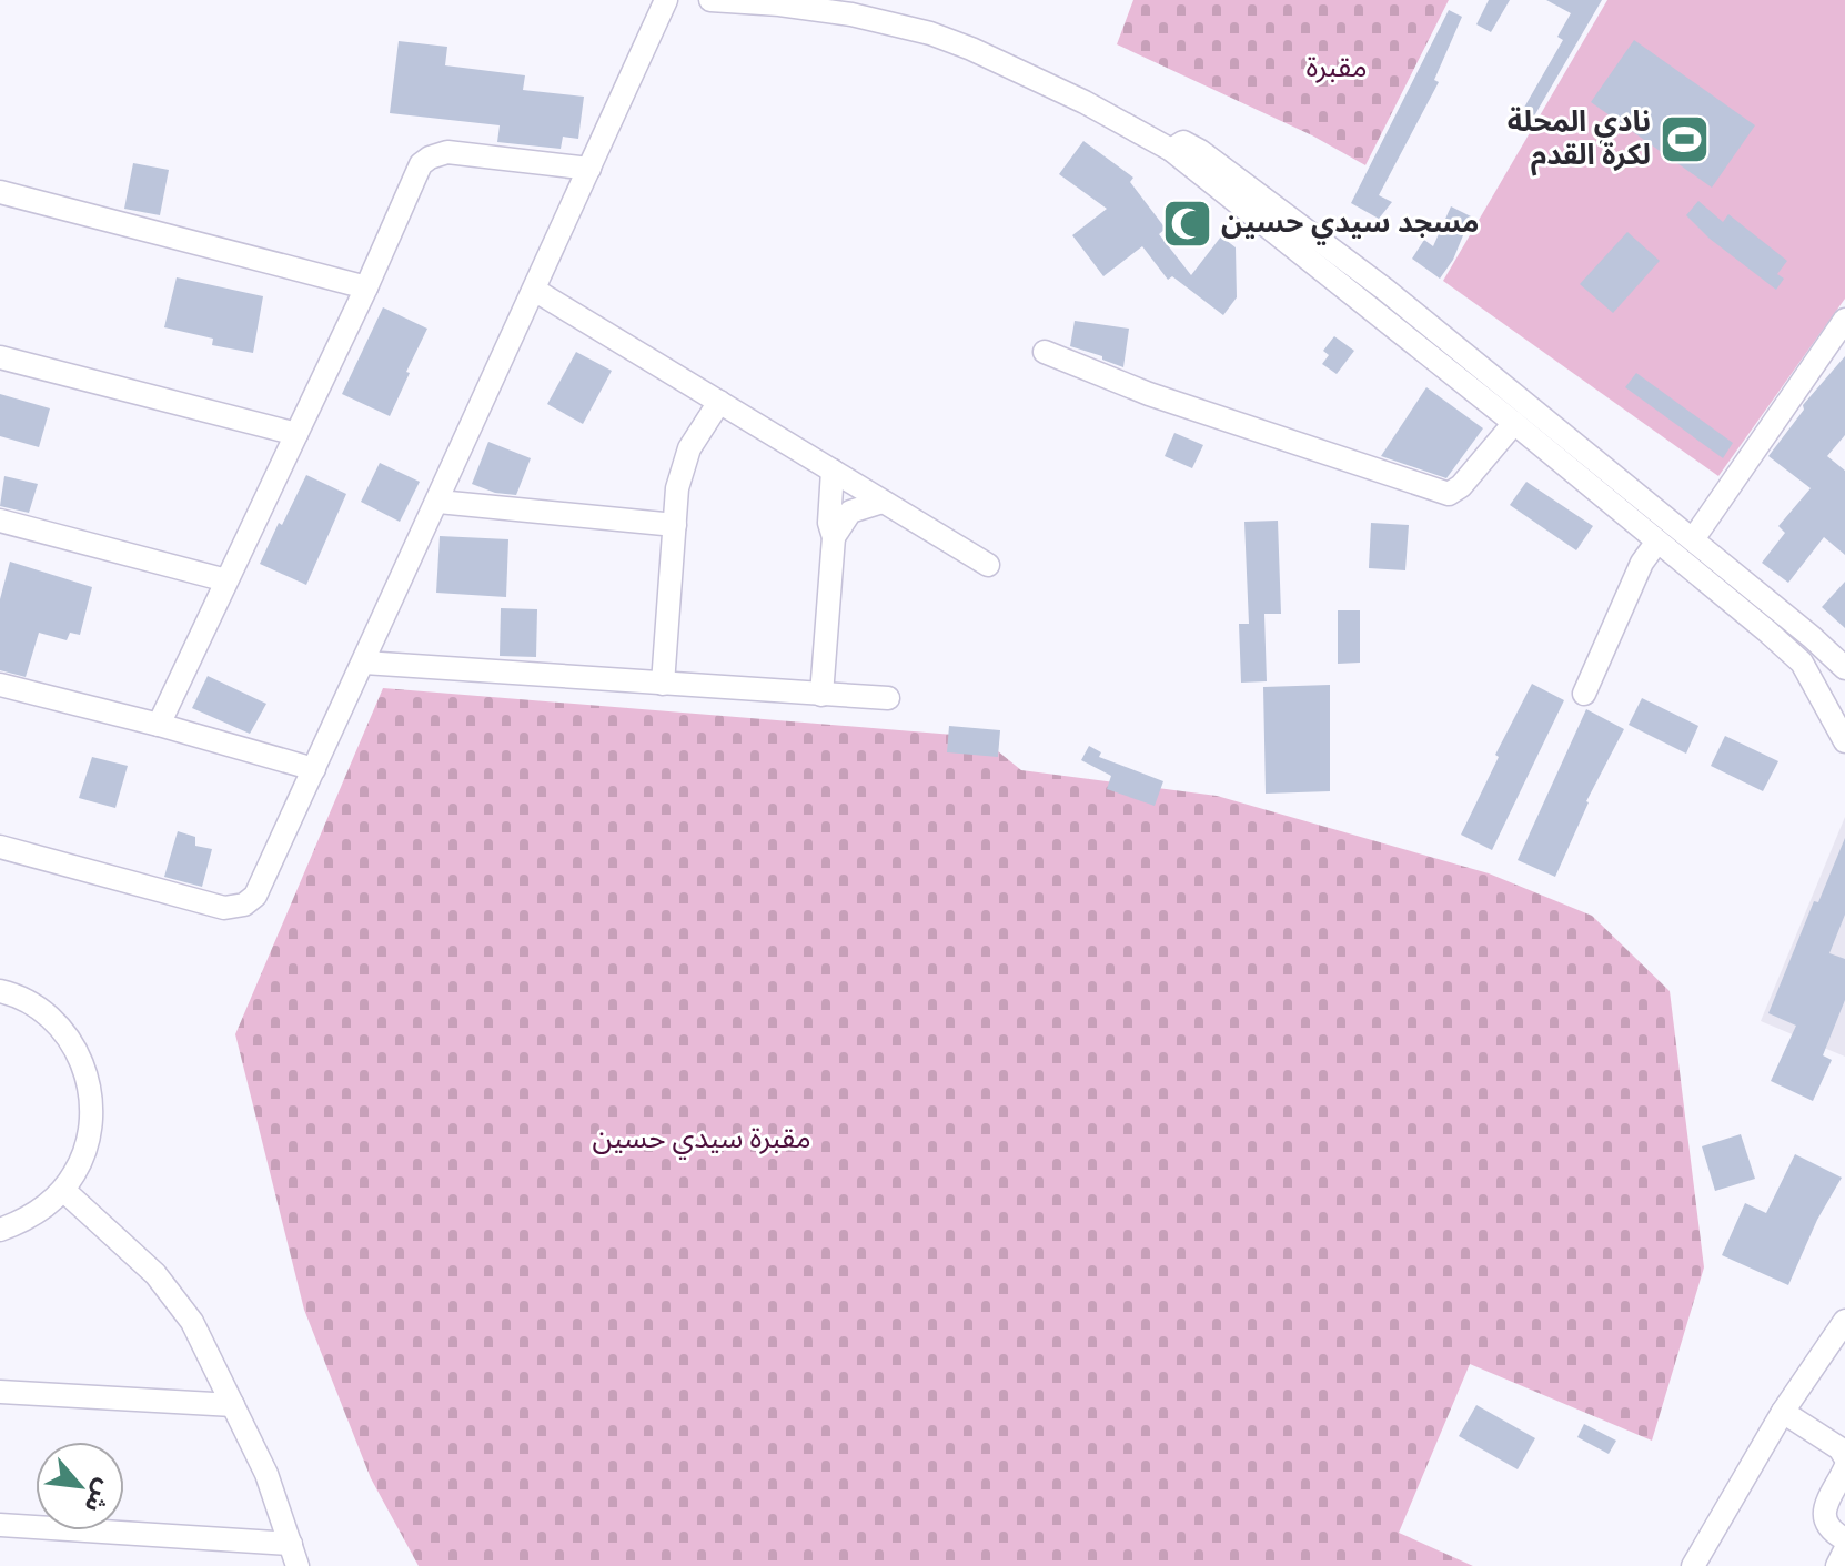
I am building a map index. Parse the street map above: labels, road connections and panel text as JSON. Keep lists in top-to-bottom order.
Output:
{
  "parks": ["مقبرة", "مقبرة سيدي حسين"],
  "places": {
    "sports": ["نادي المحلة لكرة القدم"],
    "mosque": ["مسجد سيدي حسين"]
  },
  "north": "bottom right"
}
